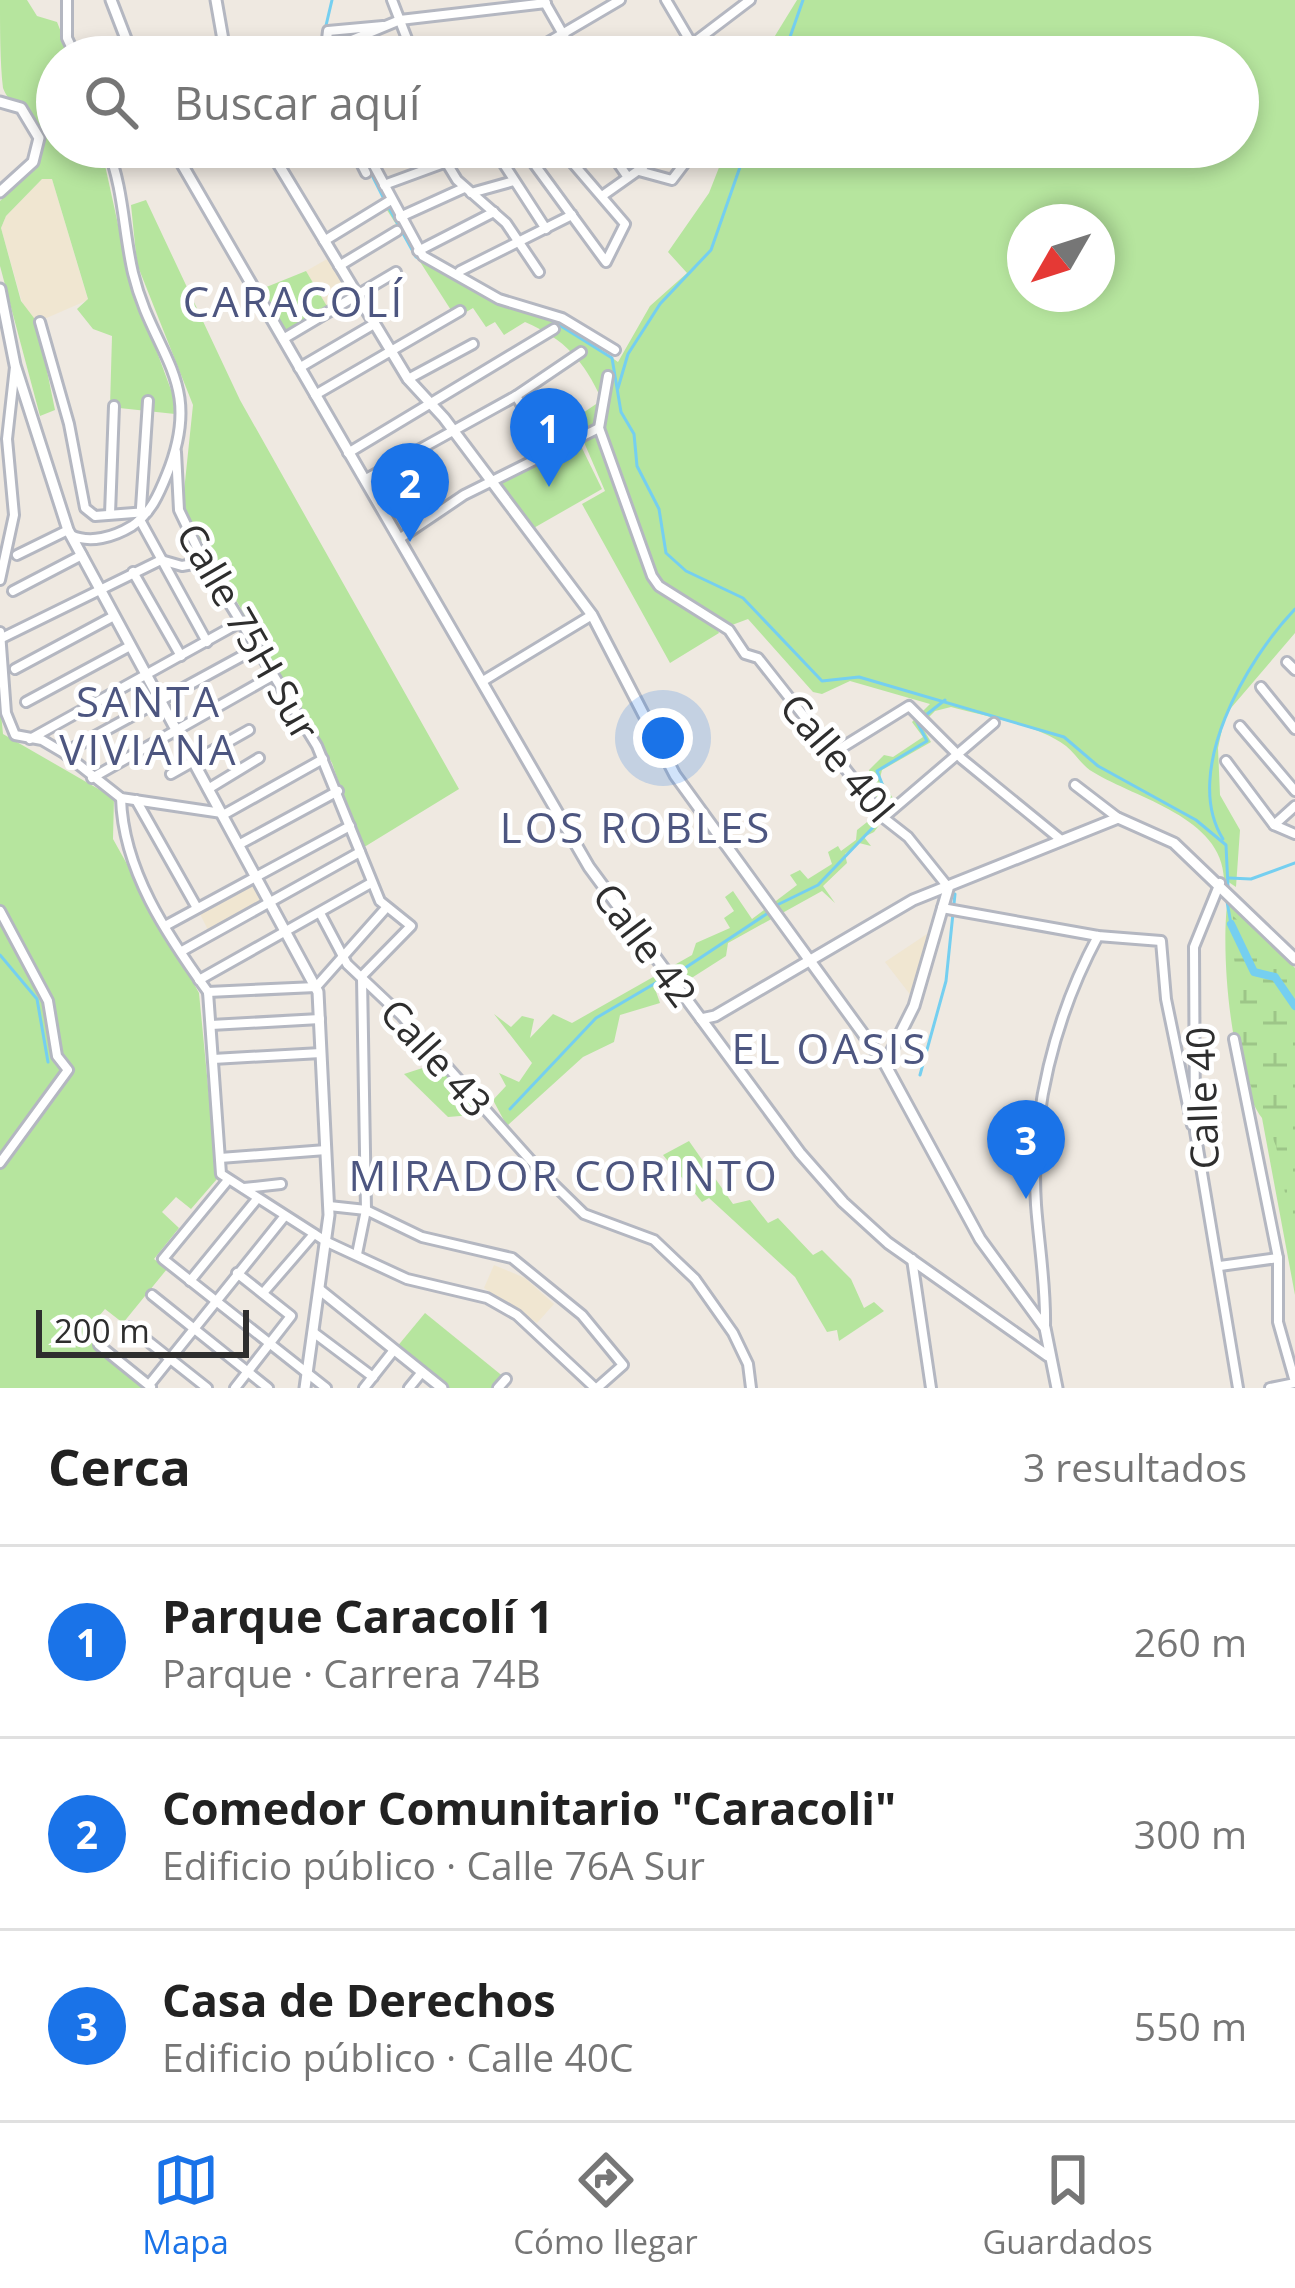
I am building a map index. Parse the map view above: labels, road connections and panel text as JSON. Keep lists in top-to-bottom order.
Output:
{
  "streets": {
    "street": [
      "Calle 75H Sur",
      "Calle 40I",
      "Calle 42",
      "Calle 43",
      "Calle 40"
    ]
  },
  "crossings": [
    ["Calle 75H Sur", "Calle 43"]
  ],
  "districts": [
    "CARACOLÍ",
    "SANTA VIVIANA",
    "LOS ROBLES",
    "EL OASIS",
    "MIRADOR CORINTO"
  ],
  "scale_bar": "200 m",
  "north": "bottom left",
  "page": {
    "search": "Buscar aquí",
    "pins": ["1", "2", "3"],
    "scale": "200 m",
    "heading": ["Cerca", "3 resultados"],
    "list": [
      {
        "mark": "1",
        "name": "Parque Caracolí 1",
        "note": "Parque · Carrera 74B",
        "value": "260 m"
      },
      {
        "mark": "2",
        "name": "Comedor Comunitario \"Caracoli\"",
        "note": "Edificio público · Calle 76A Sur",
        "value": "300 m"
      },
      {
        "mark": "3",
        "name": "Casa de Derechos",
        "note": "Edificio público · Calle 40C",
        "value": "550 m"
      }
    ],
    "nav": ["Mapa", "Cómo llegar", "Guardados"]
  }
}
